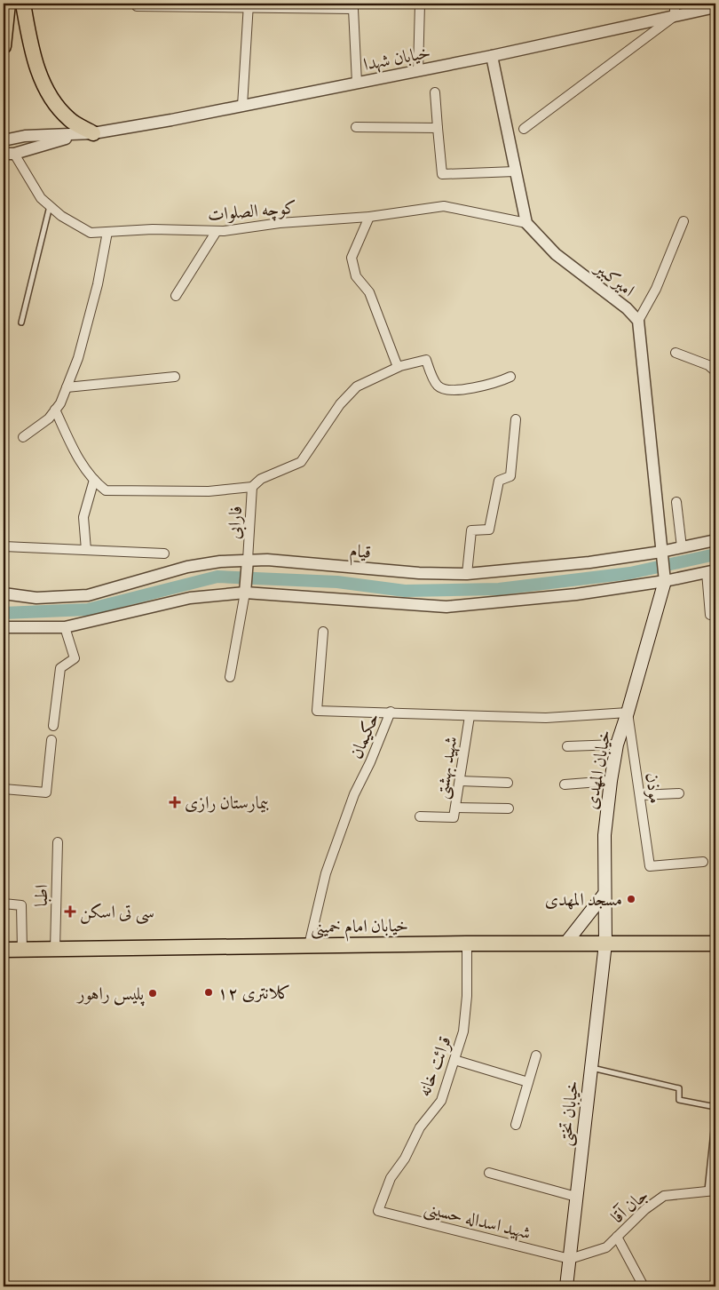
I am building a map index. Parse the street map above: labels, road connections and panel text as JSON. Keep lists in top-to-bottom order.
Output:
{
  "streets": {
    "main road": ["خیابان المهدی", "خیابان امام خمینی", "خیابان تختی"],
    "street": [
      "خیابان شهدا",
      "کوچه الصلوات",
      "امیرکبیر",
      "فارابی",
      "قیام",
      "حکیمان",
      "شهید بهشتی",
      "موذن",
      "اطبا",
      "قرائت خانه",
      "جان آقا",
      "شهید اسداله حسینی"
    ]
  },
  "crossings": [
    ["خیابان شهدا", "کوچه الصلوات"],
    ["کوچه الصلوات", "امیرکبیر"],
    ["امیرکبیر", "قیام"],
    ["امیرکبیر", "خیابان المهدی"],
    ["فارابی", "قیام"],
    ["حکیمان", "شهید بهشتی"],
    ["حکیمان", "خیابان المهدی"],
    ["حکیمان", "موذن"],
    ["حکیمان", "خیابان امام خمینی"],
    ["خیابان المهدی", "موذن"],
    ["خیابان المهدی", "خیابان امام خمینی"],
    ["خیابان المهدی", "خیابان تختی"],
    ["اطبا", "خیابان امام خمینی"],
    ["خیابان امام خمینی", "قرائت خانه"],
    ["خیابان امام خمینی", "خیابان تختی"],
    ["قرائت خانه", "شهید اسداله حسینی"],
    ["خیابان تختی", "جان آقا"],
    ["خیابان تختی", "شهید اسداله حسینی"],
    ["جان آقا", "شهید اسداله حسینی"]
  ],
  "places": {
    "health": ["بیمارستان رازی", "سی تی اسکن"],
    "other": ["مسجد المهدی", "کلانتری ۱۲", "پلیس راهور"]
  }
}
